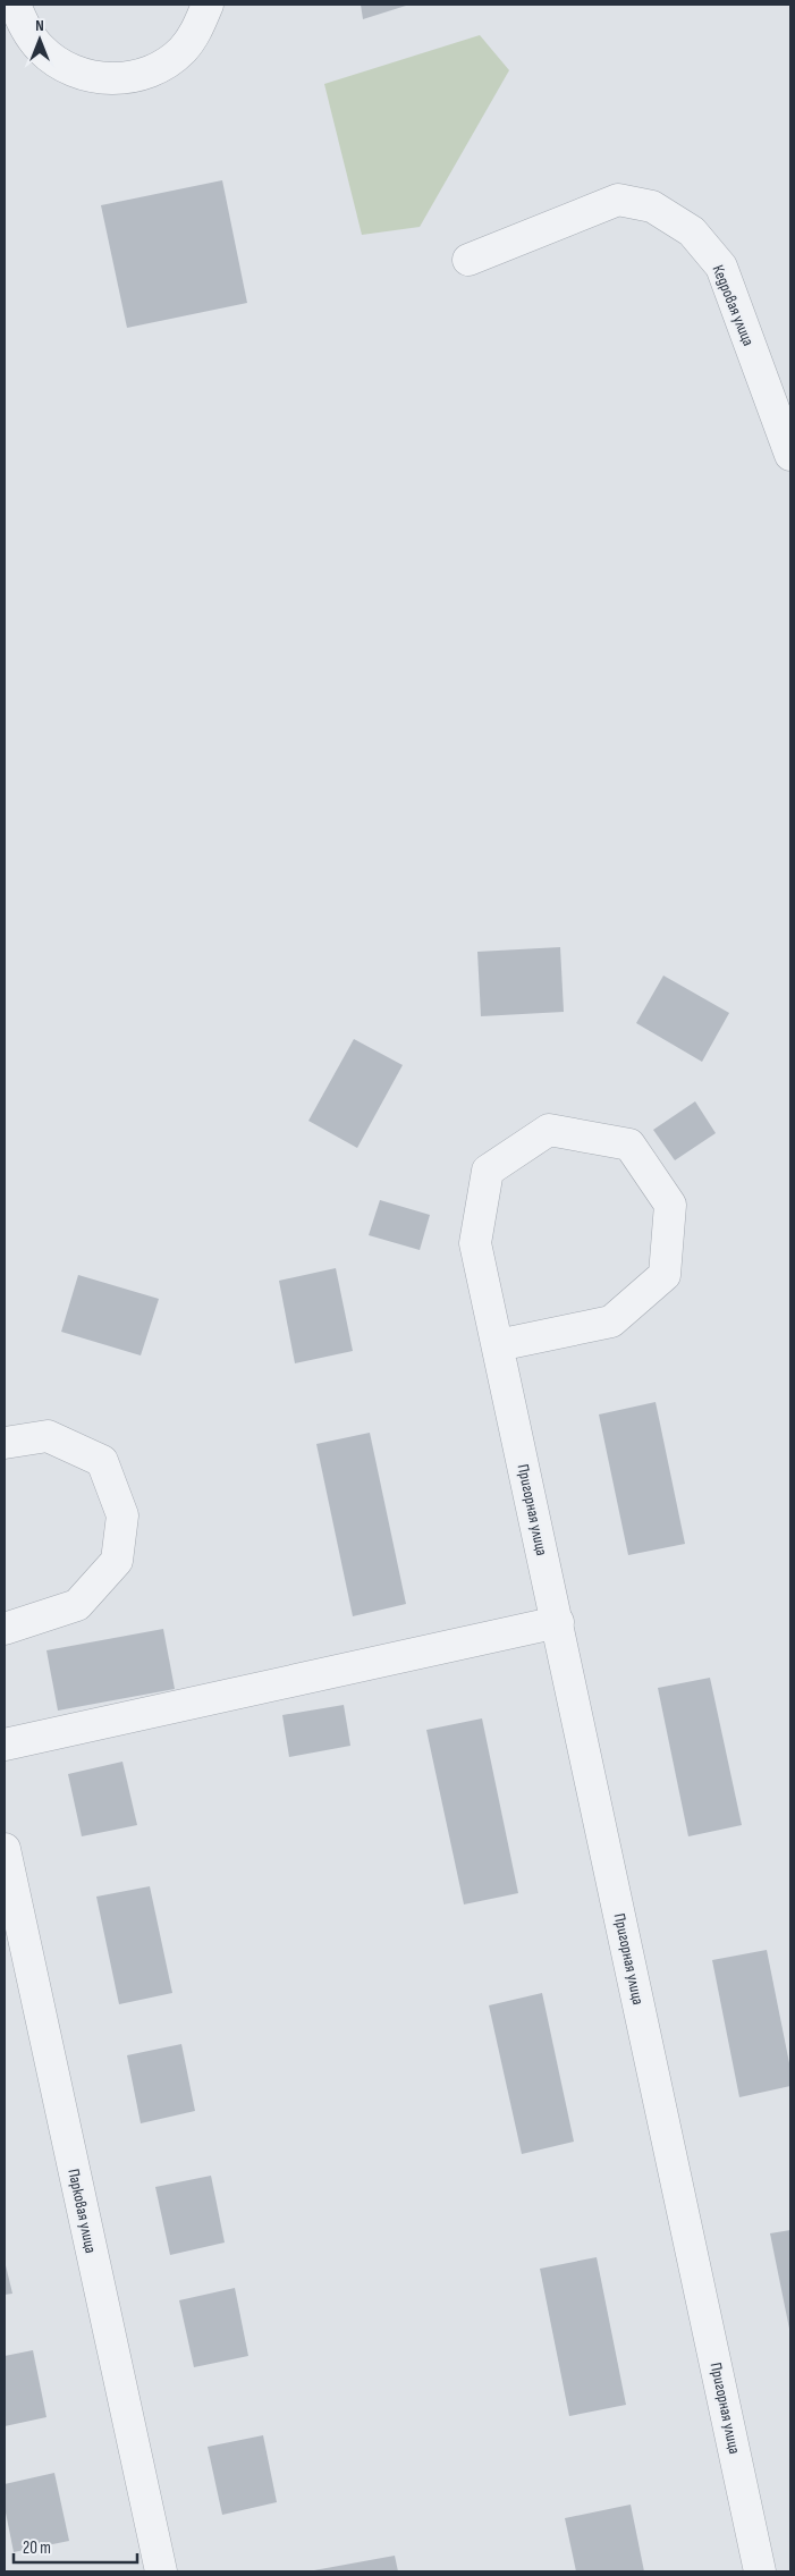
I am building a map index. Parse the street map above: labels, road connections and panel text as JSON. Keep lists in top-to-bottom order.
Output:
{
  "streets": {
    "street": ["Кедровая улица", "Пригорная улица", "Парковая улица"]
  },
  "scale_bar": "20 m",
  "north": "top"
}
